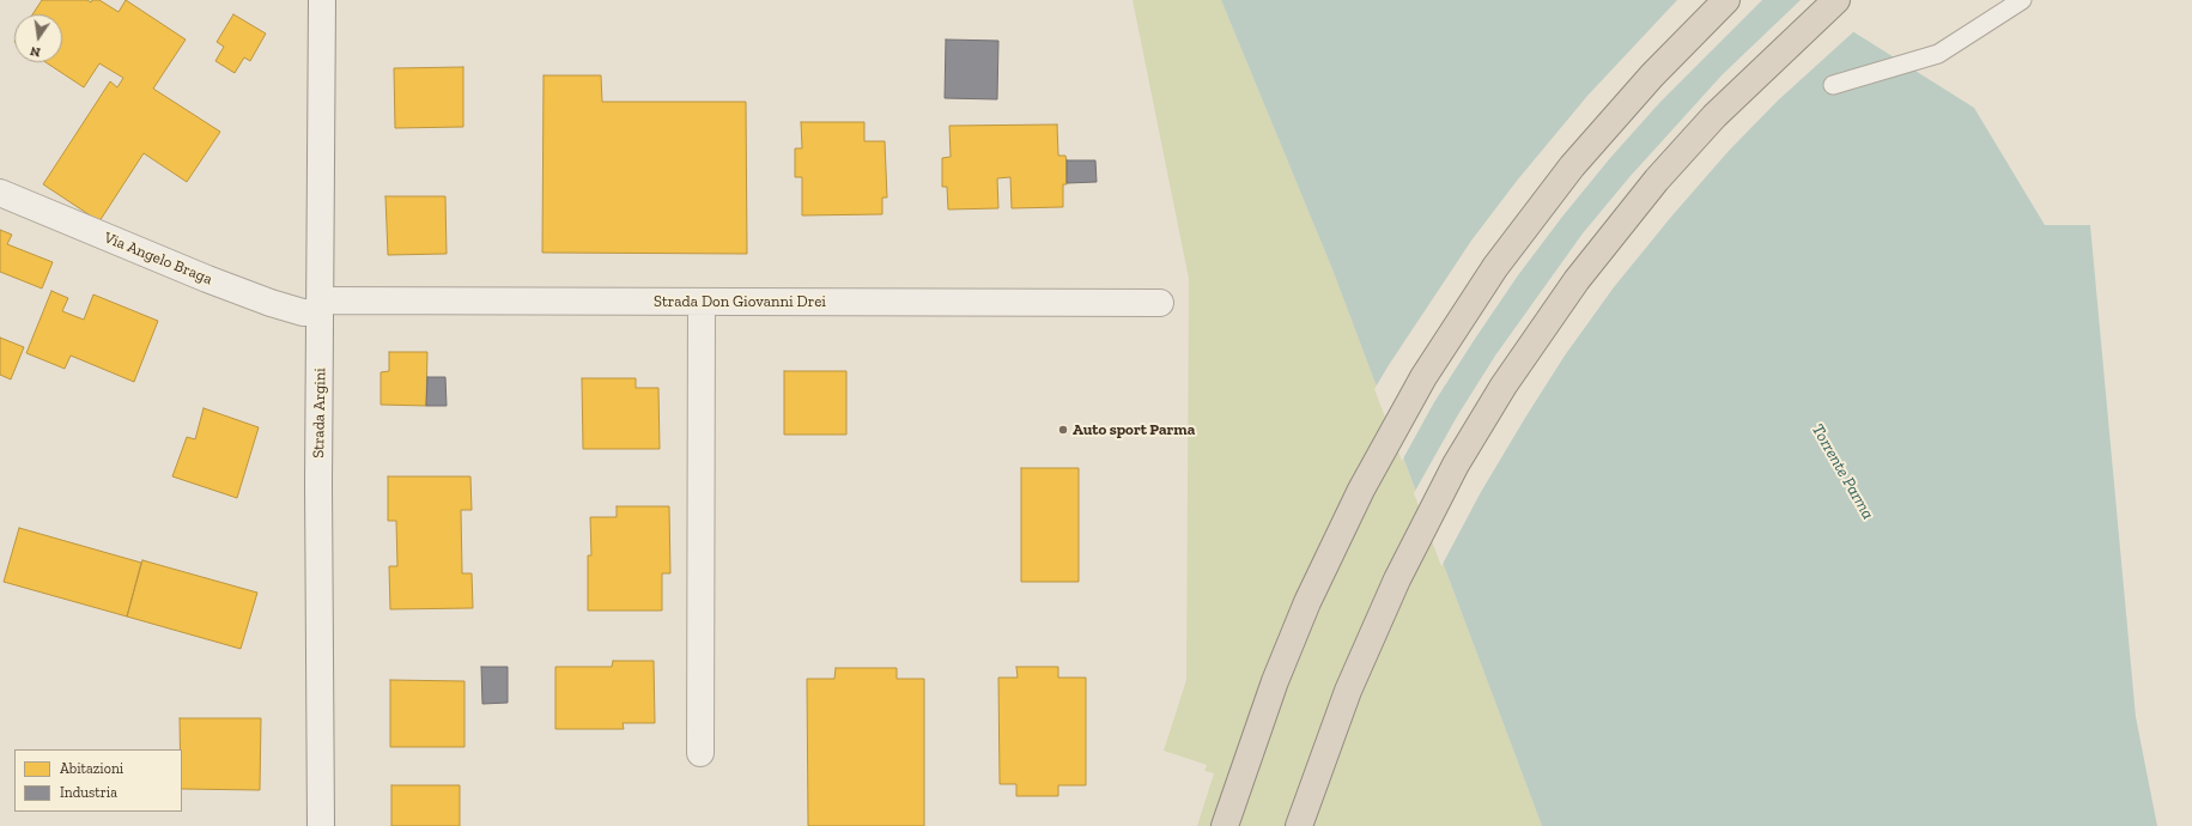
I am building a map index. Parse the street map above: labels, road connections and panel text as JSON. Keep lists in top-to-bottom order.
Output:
{
  "streets": {
    "street": ["Via Angelo Braga", "Strada Don Giovanni Drei", "Strada Argini"]
  },
  "crossings": [
    ["Via Angelo Braga", "Strada Don Giovanni Drei"],
    ["Via Angelo Braga", "Strada Argini"],
    ["Strada Don Giovanni Drei", "Strada Argini"]
  ],
  "water": ["Torrente Parma"],
  "places": ["Auto sport Parma"],
  "legend": ["Abitazioni", "Industria"],
  "north": "bottom"
}
